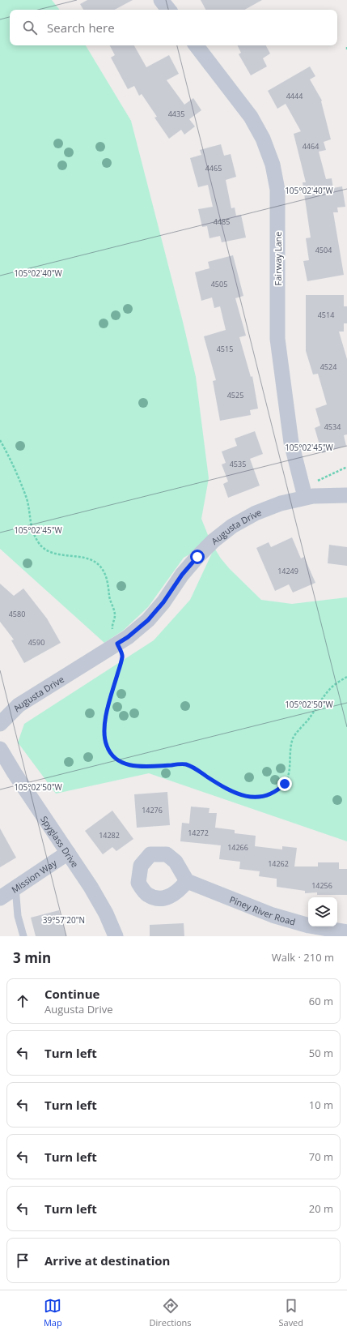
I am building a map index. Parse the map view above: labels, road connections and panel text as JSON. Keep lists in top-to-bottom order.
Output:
{
  "streets": {
    "street": [
      "Fairway Lane",
      "Augusta Drive",
      "Spyglass Drive",
      "Mission Way",
      "Piney River Road"
    ]
  },
  "crossings": [
    ["Fairway Lane", "Augusta Drive"],
    ["Spyglass Drive", "Mission Way"]
  ],
  "house_numbers": [
    "4444",
    "4435",
    "4464",
    "4465",
    "4485",
    "4504",
    "4505",
    "4514",
    "4515",
    "4524",
    "4525",
    "4534",
    "4535",
    "14249",
    "4580",
    "4590",
    "14276",
    "14272",
    "14282",
    "14266",
    "14262",
    "14256"
  ],
  "page": {
    "search": "Search here",
    "heading": ["3 min", "Walk · 210 m"],
    "list": [
      ["Continue", "Augusta Drive", "60 m"],
      ["Turn left", "50 m"],
      ["Turn left", "10 m"],
      ["Turn left", "70 m"],
      ["Turn left", "20 m"],
      "Arrive at destination"
    ],
    "nav": ["Map", "Directions", "Saved"]
  },
  "coordinates": [
    "105°02'40\"W",
    "105°02'45\"W",
    "105°02'50\"W",
    "39°57'20\"N"
  ]
}
